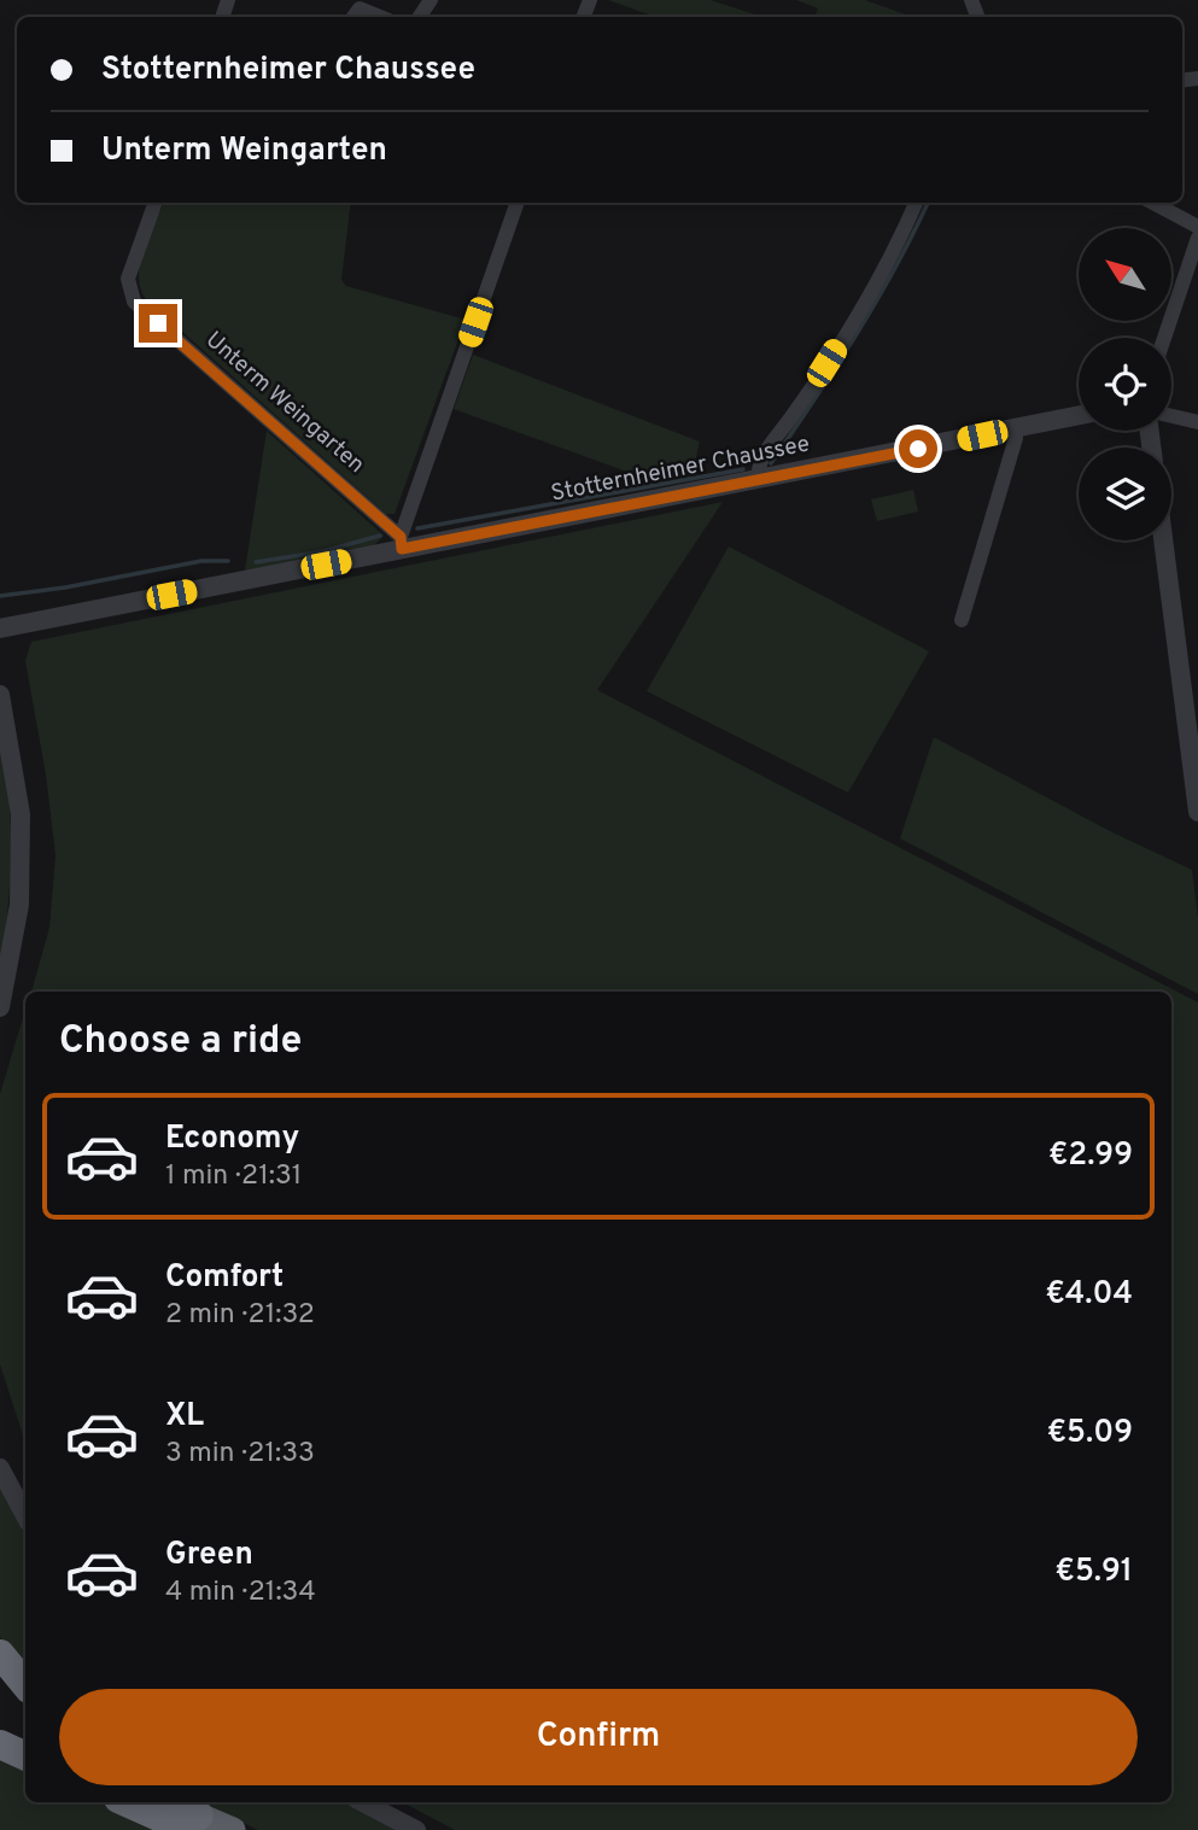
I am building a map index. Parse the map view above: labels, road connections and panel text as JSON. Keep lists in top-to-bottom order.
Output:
{
  "streets": {
    "street": ["Unterm Weingarten", "Stotternheimer Chaussee"]
  },
  "crossings": [
    ["Unterm Weingarten", "Stotternheimer Chaussee"]
  ],
  "north": "top left",
  "page": {
    "banner": ["Stotternheimer Chaussee", "Unterm Weingarten"],
    "heading": "Choose a ride",
    "list": [
      {
        "name": "Economy",
        "note": "1 min · 21:31",
        "value": "€2.99"
      },
      {
        "name": "Comfort",
        "note": "2 min · 21:32",
        "value": "€4.04"
      },
      {
        "name": "XL",
        "note": "3 min · 21:33",
        "value": "€5.09"
      },
      {
        "name": "Green",
        "note": "4 min · 21:34",
        "value": "€5.91"
      }
    ],
    "buttons": "Confirm"
  }
}
